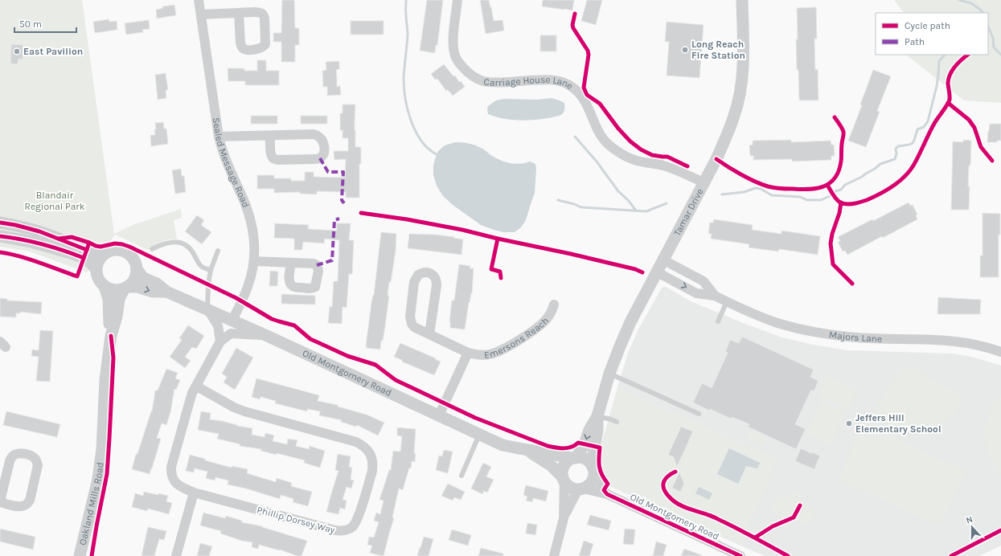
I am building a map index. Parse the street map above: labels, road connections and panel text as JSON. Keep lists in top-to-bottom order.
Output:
{
  "streets": {
    "street": [
      "Carriage House Lane",
      "Sealed Message Road",
      "Tamar Drive",
      "Emersons Reach",
      "Majors Lane",
      "Old Montgomery Road",
      "Oakland Mills Road",
      "Phillip Dorsey Way"
    ]
  },
  "crossings": [
    ["Carriage House Lane", "Tamar Drive"],
    ["Sealed Message Road", "Old Montgomery Road"],
    ["Tamar Drive", "Majors Lane"],
    ["Tamar Drive", "Old Montgomery Road"],
    ["Old Montgomery Road", "Oakland Mills Road"]
  ],
  "parks": ["Blandair Regional Park"],
  "places": ["Long Reach Fire Station", "East Pavilion", "Jeffers Hill Elementary School"],
  "legend": ["Cycle path", "Path"],
  "scale_bar": "50 m",
  "north": "top"
}
